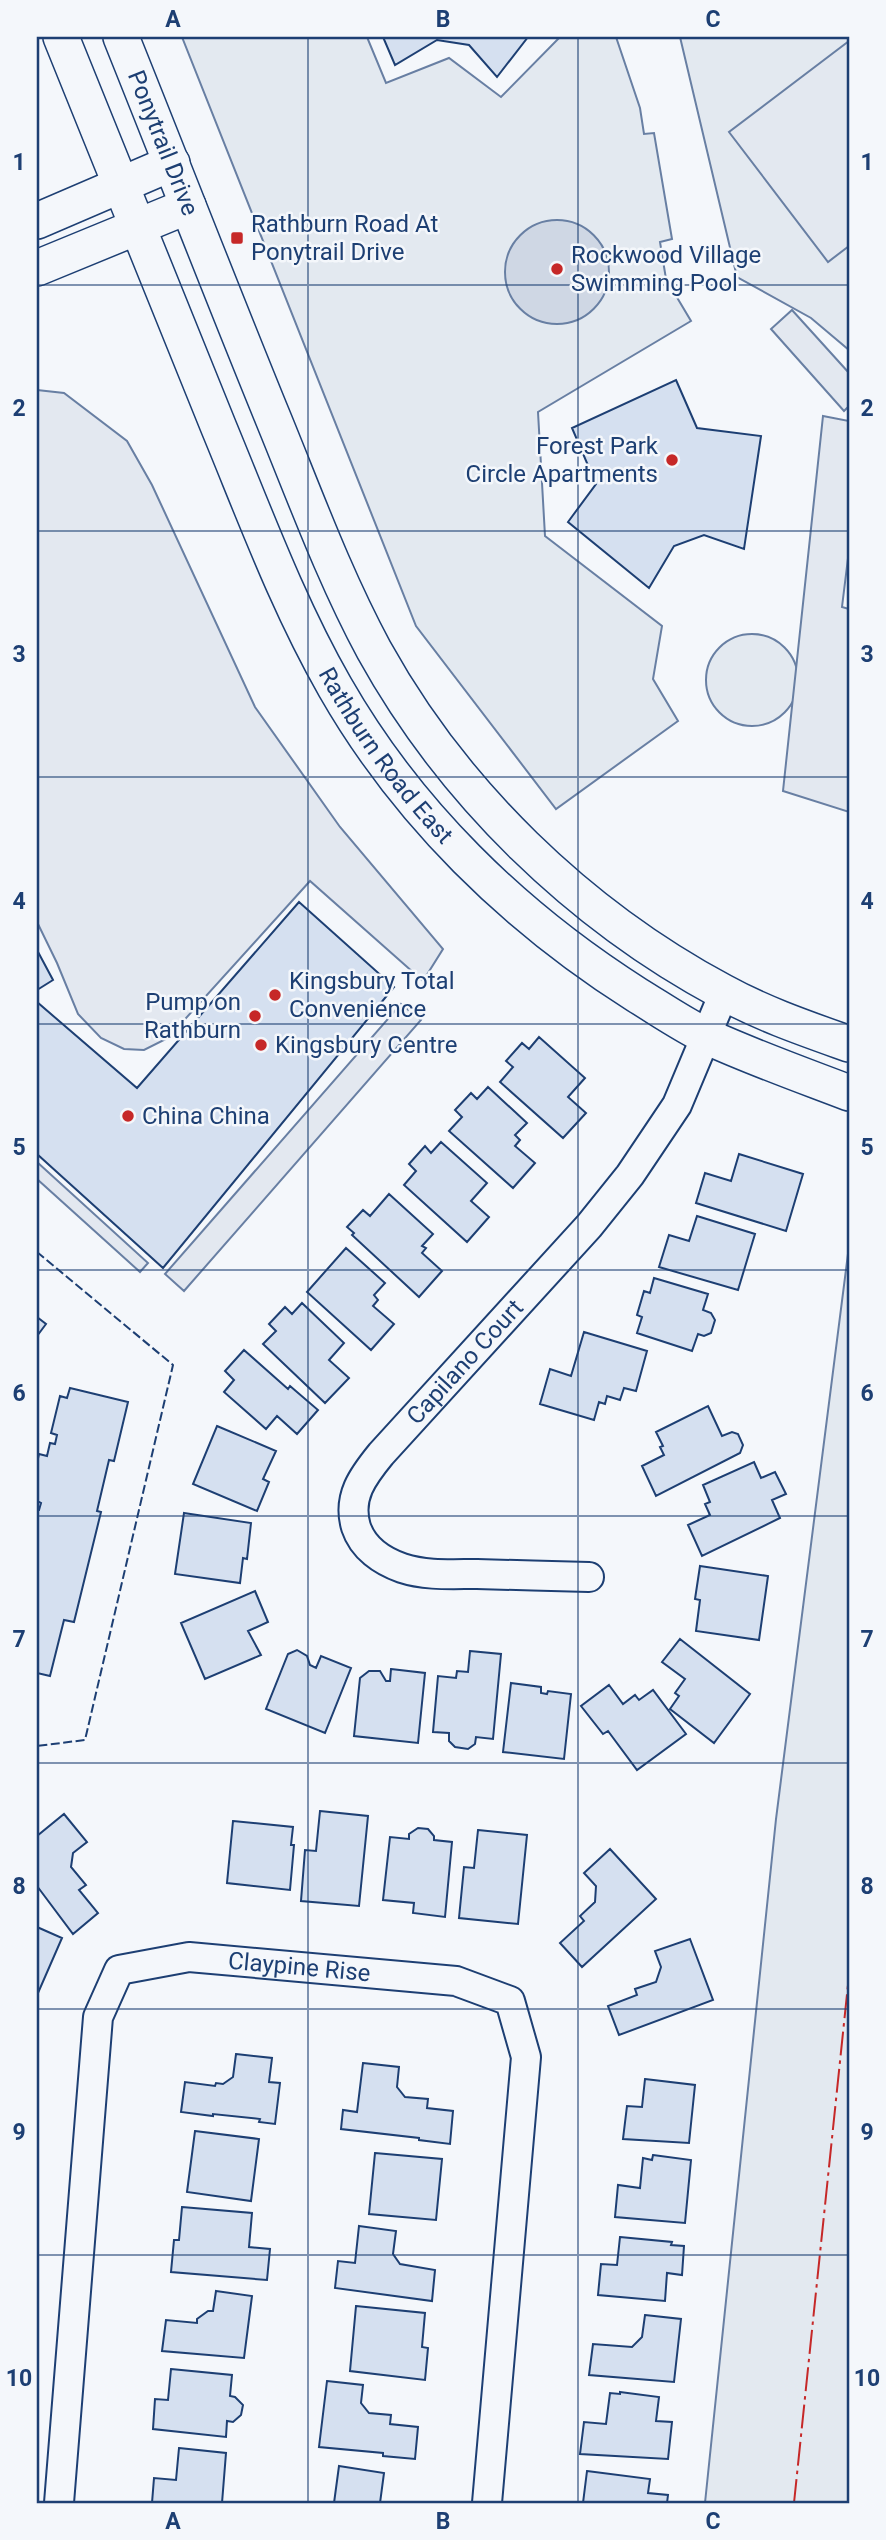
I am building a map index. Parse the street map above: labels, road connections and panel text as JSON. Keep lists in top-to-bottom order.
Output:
{
  "streets": {
    "street": [
      "Ponytrail Drive",
      "Rathburn Road East",
      "Capilano Court",
      "Claypine Rise"
    ]
  },
  "crossings": [
    ["Ponytrail Drive", "Rathburn Road East"],
    ["Rathburn Road East", "Capilano Court"]
  ],
  "places": {
    "transit": ["Rathburn Road At Ponytrail Drive"],
    "other": [
      "Rockwood Village Swimming Pool",
      "Forest Park Circle Apartments",
      "Kingsbury Total Convenience",
      "Pump on Rathburn",
      "Kingsbury Centre",
      "China China"
    ]
  },
  "grid": {
    "columns": ["A", "B", "C"],
    "rows": [
      "1",
      "2",
      "3",
      "4",
      "5",
      "6",
      "7",
      "8",
      "9",
      "10"
    ]
  }
}
